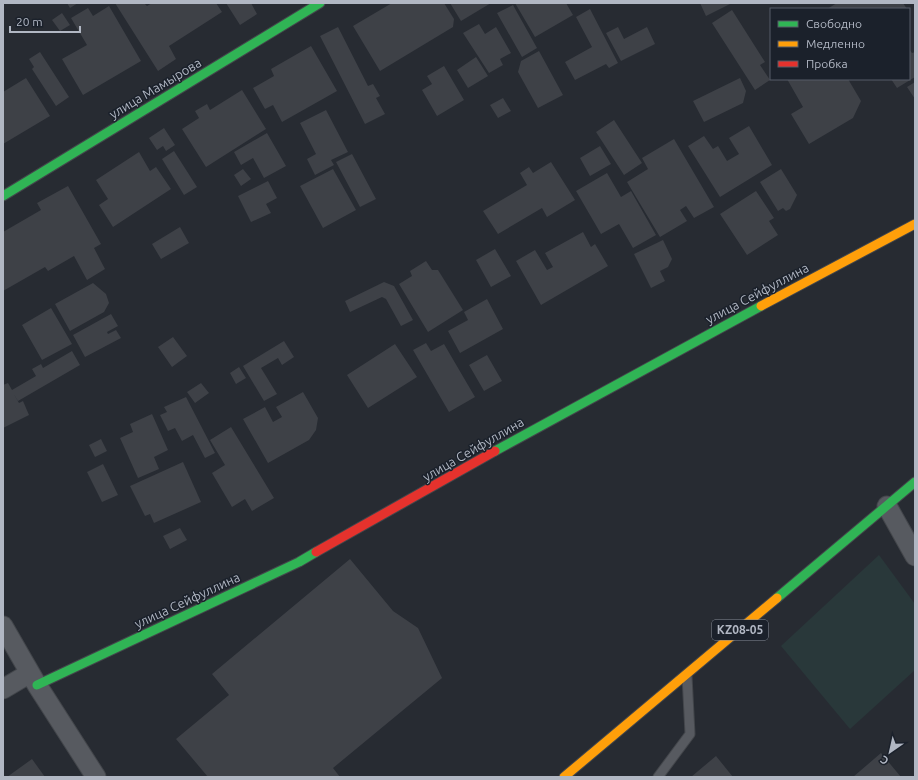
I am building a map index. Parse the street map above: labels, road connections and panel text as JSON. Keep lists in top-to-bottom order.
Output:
{
  "streets": {
    "street": ["улица Мамырова", "улица Сейфуллина", "KZ08-05"]
  },
  "legend": ["Свободно", "Медленно", "Пробка"],
  "scale_bar": "20 m",
  "north": "bottom left"
}
